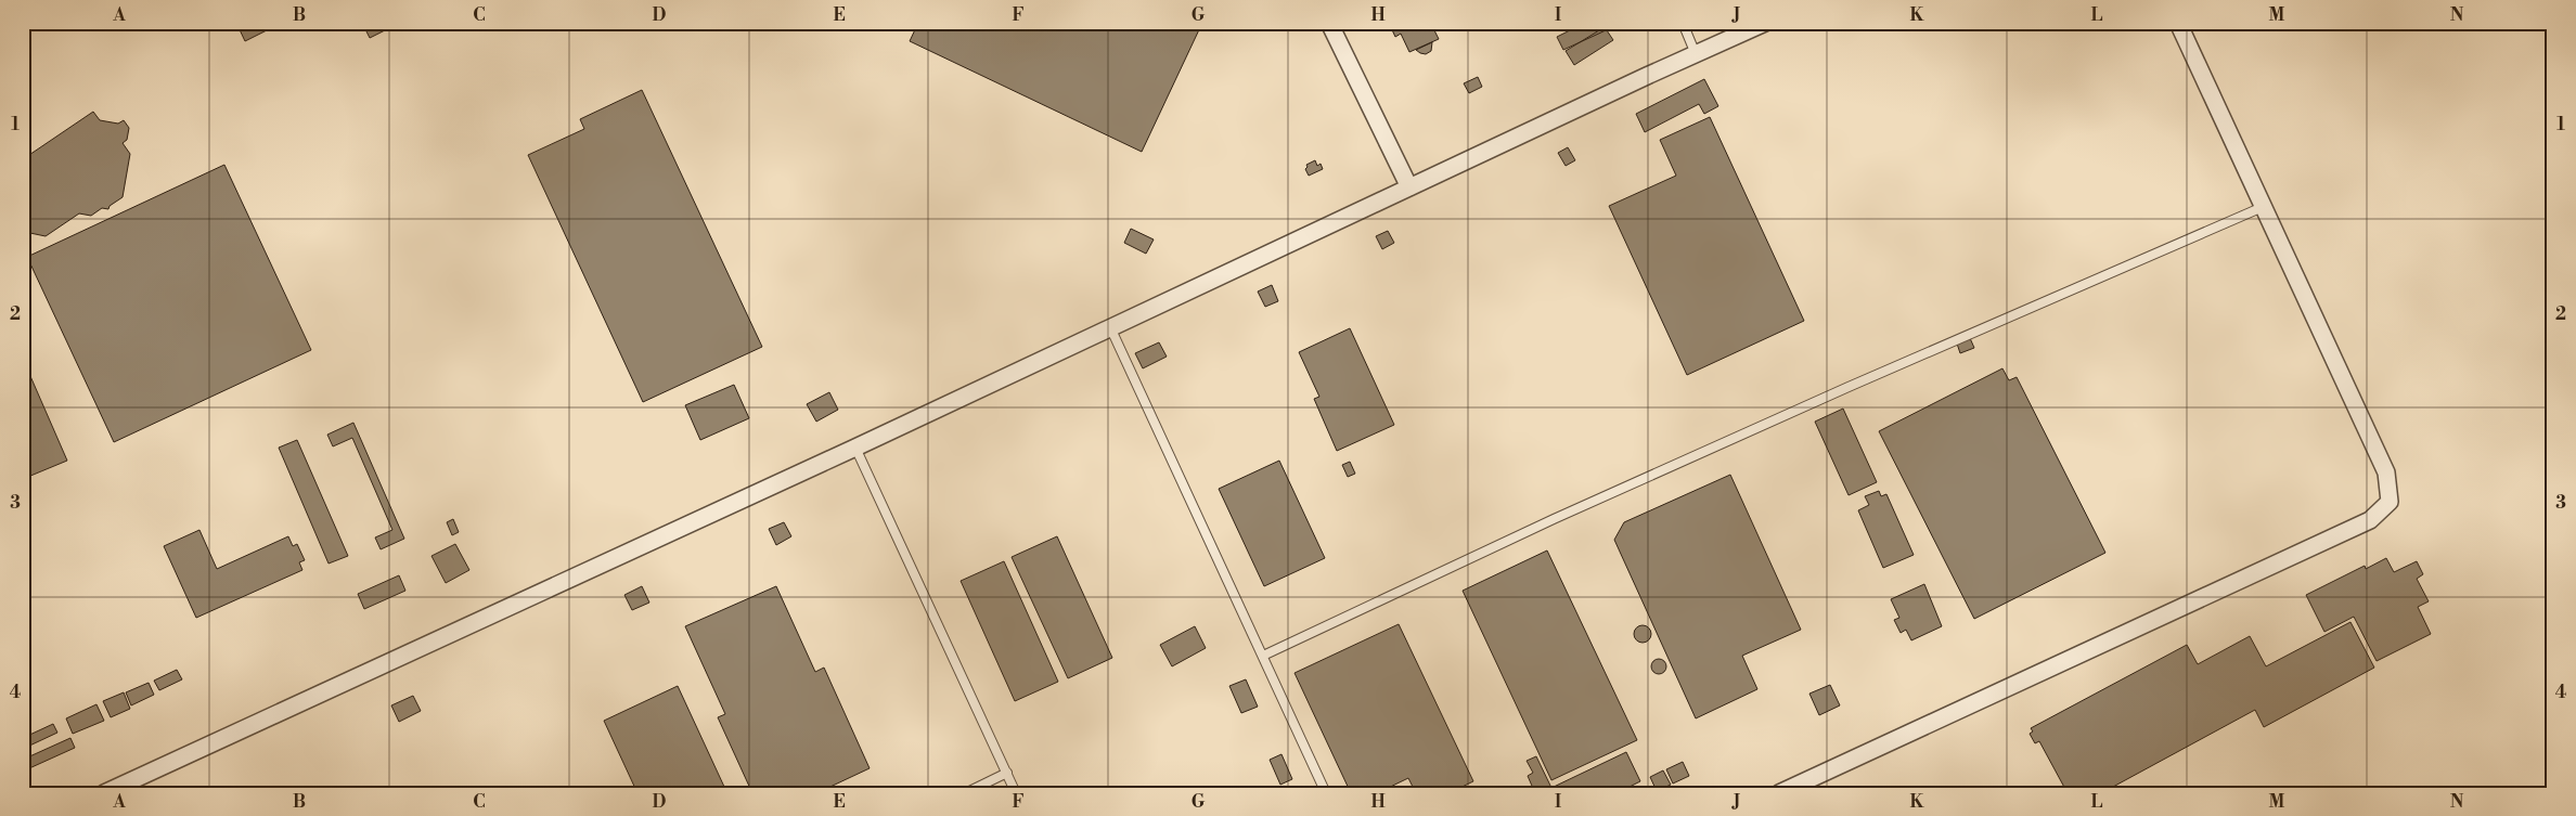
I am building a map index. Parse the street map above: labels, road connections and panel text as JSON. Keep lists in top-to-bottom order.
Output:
{
  "grid": {
    "columns": [
      "A",
      "B",
      "C",
      "D",
      "E",
      "F",
      "G",
      "H",
      "I",
      "J",
      "K",
      "L",
      "M",
      "N"
    ],
    "rows": [
      "1",
      "2",
      "3",
      "4"
    ]
  }
}
